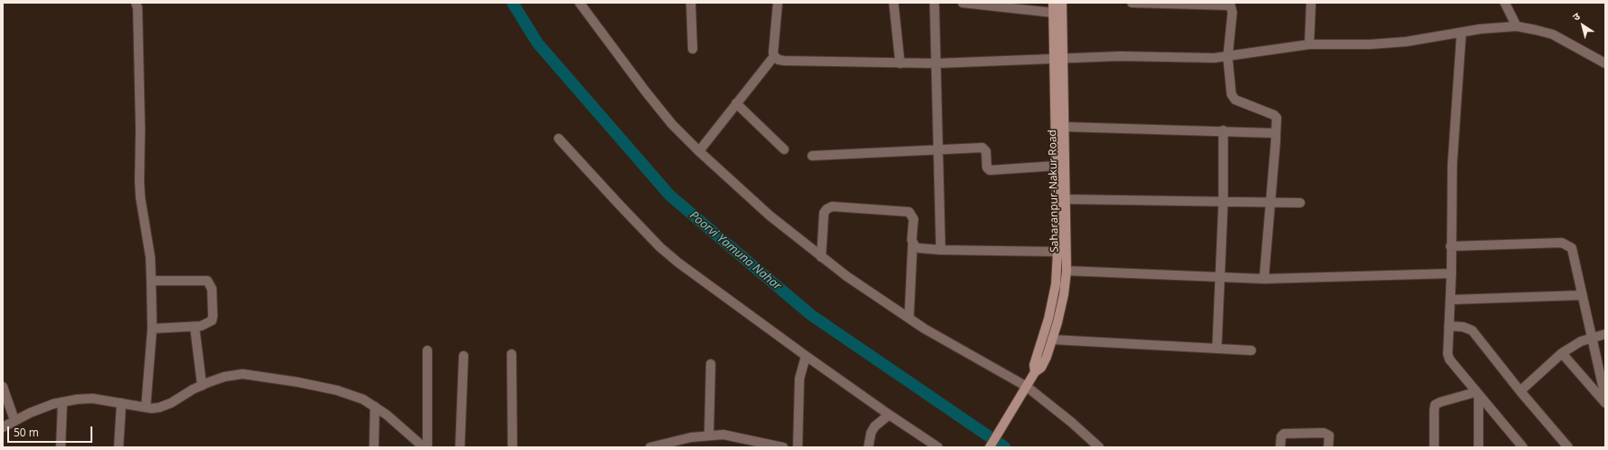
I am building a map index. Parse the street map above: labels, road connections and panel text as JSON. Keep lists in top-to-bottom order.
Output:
{
  "streets": {
    "main road": ["Saharanpur-Nakur Road"]
  },
  "water": ["Poorvi Yamuna Nahar"],
  "scale_bar": "50 m",
  "north": "top left"
}
